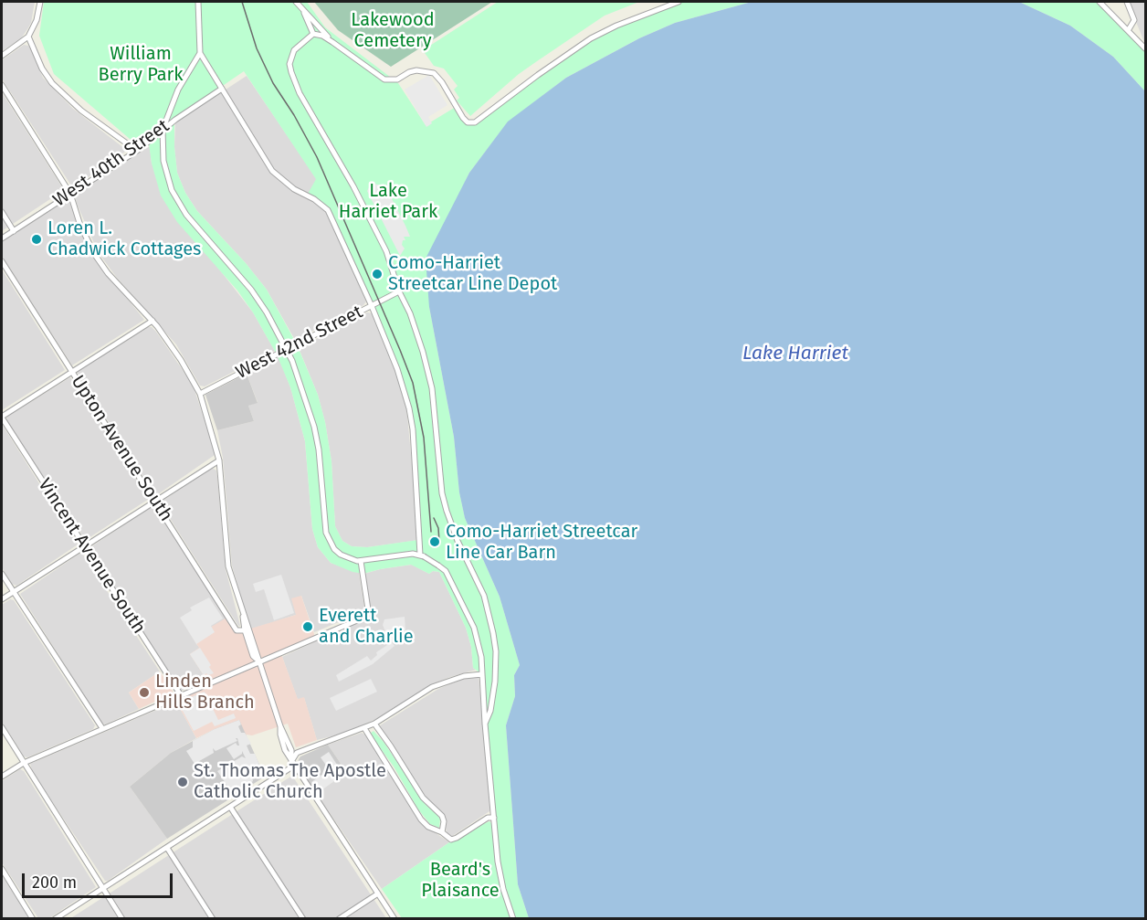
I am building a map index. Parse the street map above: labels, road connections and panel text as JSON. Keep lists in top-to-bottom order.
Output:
{
  "streets": {
    "street": [
      "West 40th Street",
      "West 42nd Street",
      "Upton Avenue South",
      "Vincent Avenue South"
    ]
  },
  "water": ["Lake Harriet"],
  "parks": [
    "Lakewood Cemetery",
    "William Berry Park",
    "Lake Harriet Park",
    "Beard's Plaisance"
  ],
  "places": [
    "Loren L. Chadwick Cottages",
    "Como-Harriet Streetcar Line Depot",
    "Como-Harriet Streetcar Line Car Barn",
    "Everett and Charlie",
    "Linden Hills Branch",
    "St. Thomas The Apostle Catholic Church"
  ],
  "scale_bar": "200 m"
}
